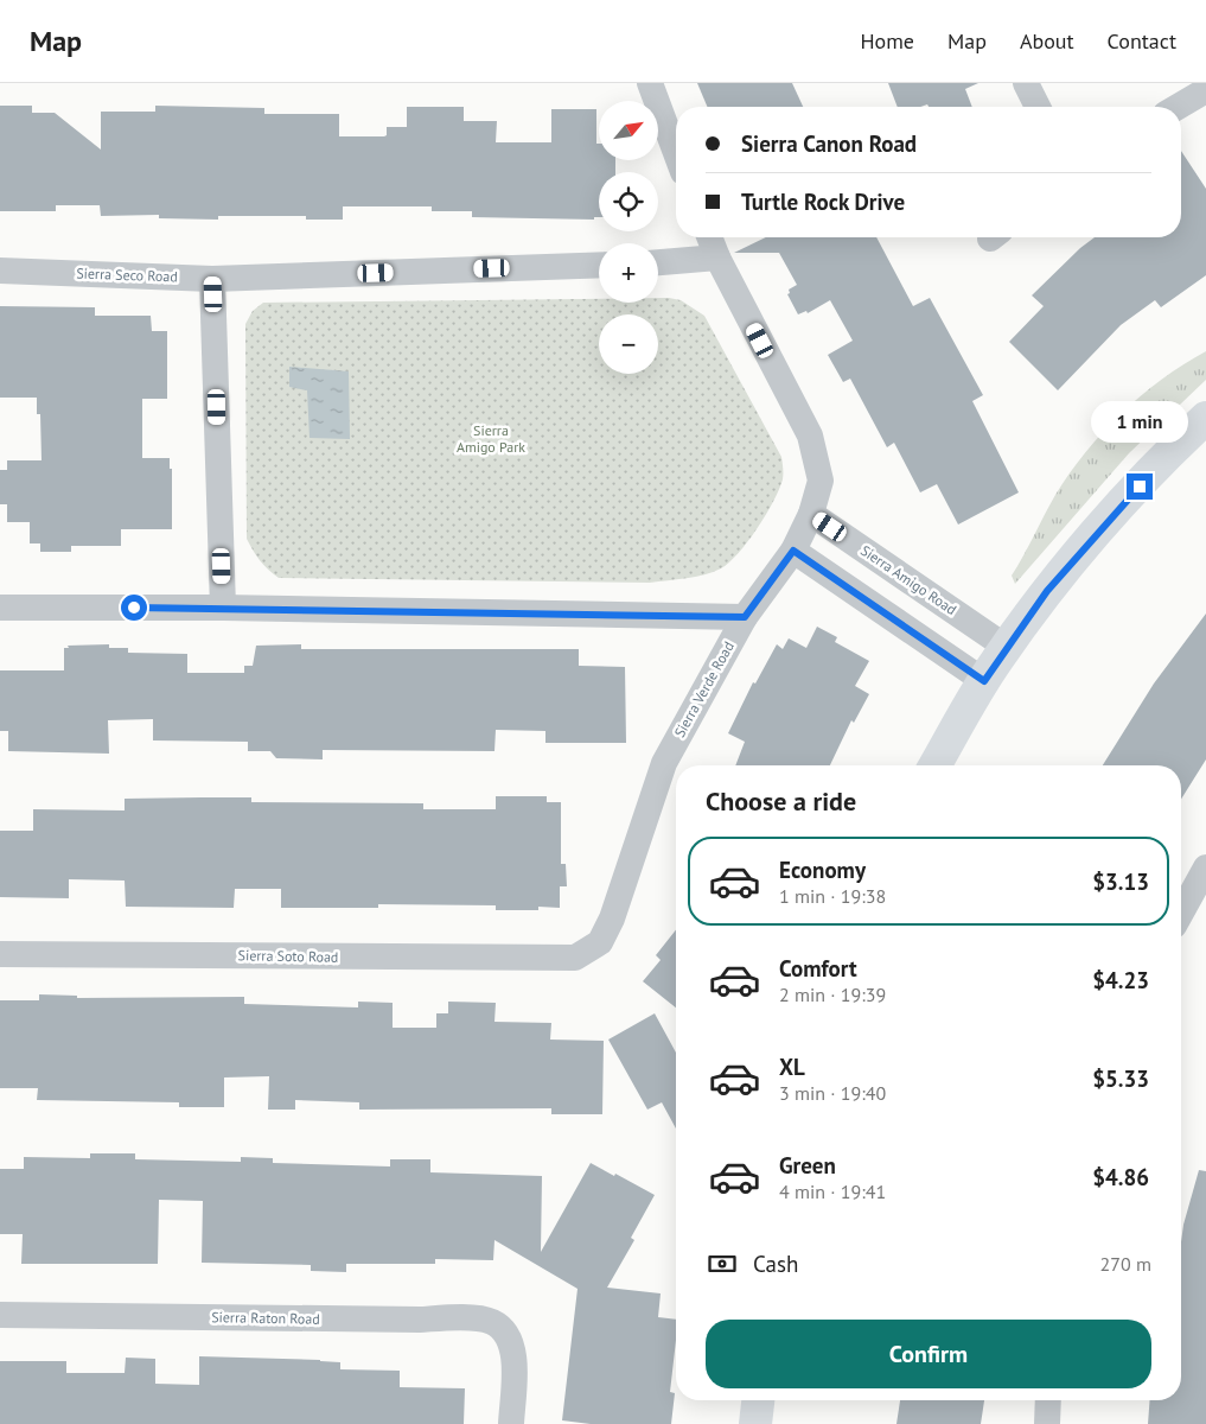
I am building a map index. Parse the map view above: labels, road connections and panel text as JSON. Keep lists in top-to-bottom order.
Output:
{
  "streets": {
    "street": [
      "Sierra Seco Road",
      "Sierra Amigo Road",
      "Sierra Verde Road",
      "Sierra Soto Road",
      "Sierra Raton Road"
    ]
  },
  "crossings": [
    ["Sierra Amigo Road", "Sierra Verde Road"],
    ["Sierra Verde Road", "Sierra Soto Road"]
  ],
  "parks": ["Sierra Amigo Park"],
  "north": "top right",
  "page": {
    "header": "Map",
    "nav": [
      "Home",
      "Map",
      "About",
      "Contact"
    ],
    "map_buttons": ["+", "−"],
    "banner": ["Sierra Canon Road", "Turtle Rock Drive"],
    "bubble": "1 min",
    "heading": "Choose a ride",
    "list": [
      {
        "name": "Economy",
        "note": "1 min · 19:38",
        "value": "$3.13"
      },
      {
        "name": "Comfort",
        "note": "2 min · 19:39",
        "value": "$4.23"
      },
      {
        "name": "XL",
        "note": "3 min · 19:40",
        "value": "$5.33"
      },
      {
        "name": "Green",
        "note": "4 min · 19:41",
        "value": "$4.86"
      }
    ],
    "pay": ["Cash", "270 m"],
    "buttons": "Confirm"
  }
}
